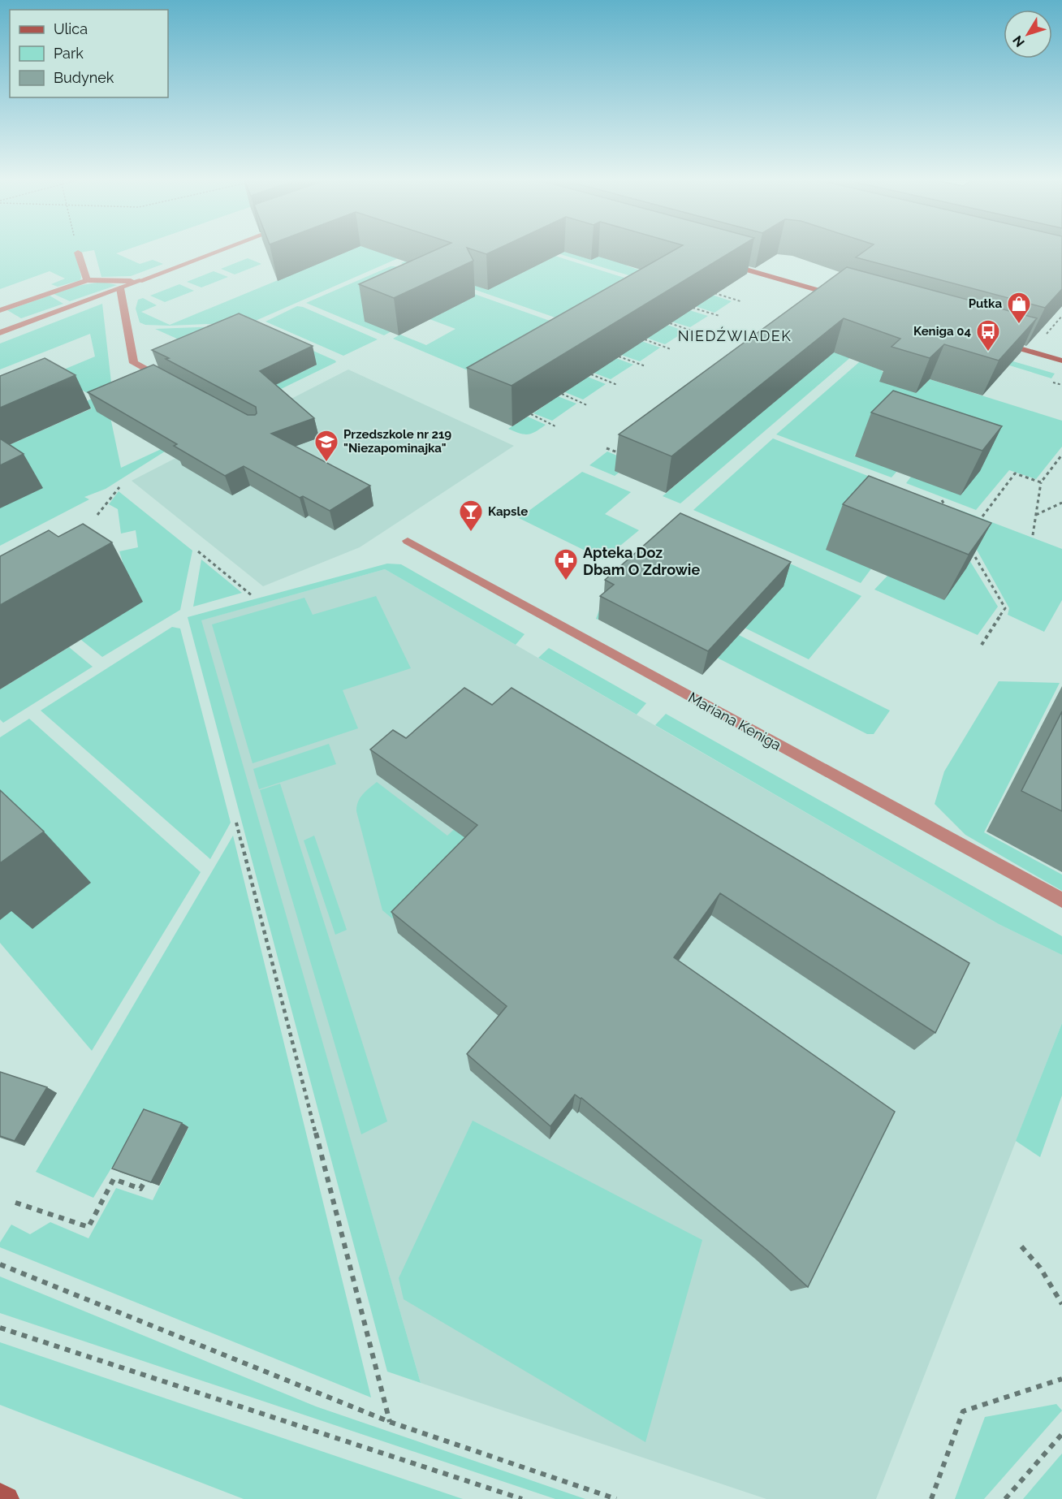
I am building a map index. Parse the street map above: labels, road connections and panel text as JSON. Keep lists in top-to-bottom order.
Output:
{
  "streets": {
    "street": ["Mariana Keniga"]
  },
  "districts": ["NIEDŹWIADEK"],
  "places": {
    "shop": ["Putka"],
    "bus stop": ["Keniga 04"],
    "school or university": ["Przedszkole nr 219 \"Niezapominajka\""],
    "bar": ["Kapsle"],
    "pharmacy": ["Apteka Doz Dbam O Zdrowie"]
  },
  "legend": ["Ulica", "Park", "Budynek"],
  "north": "bottom left"
}
